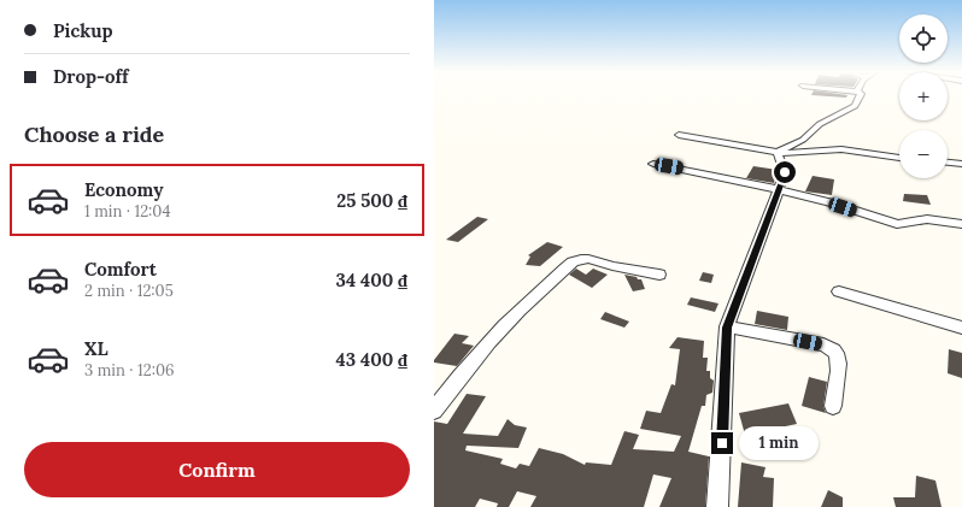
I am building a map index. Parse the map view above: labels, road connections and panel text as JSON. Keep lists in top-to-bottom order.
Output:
{
  "page": {
    "banner": ["Pickup", "Drop-off"],
    "map_buttons": ["+", "−"],
    "heading": "Choose a ride",
    "list": [
      {
        "name": "Economy",
        "note": "1 min · 12:04",
        "value": "25 500 ₫"
      },
      {
        "name": "Comfort",
        "note": "2 min · 12:05",
        "value": "34 400 ₫"
      },
      {
        "name": "XL",
        "note": "3 min · 12:06",
        "value": "43 400 ₫"
      }
    ],
    "bubble": "1 min",
    "buttons": "Confirm"
  }
}
